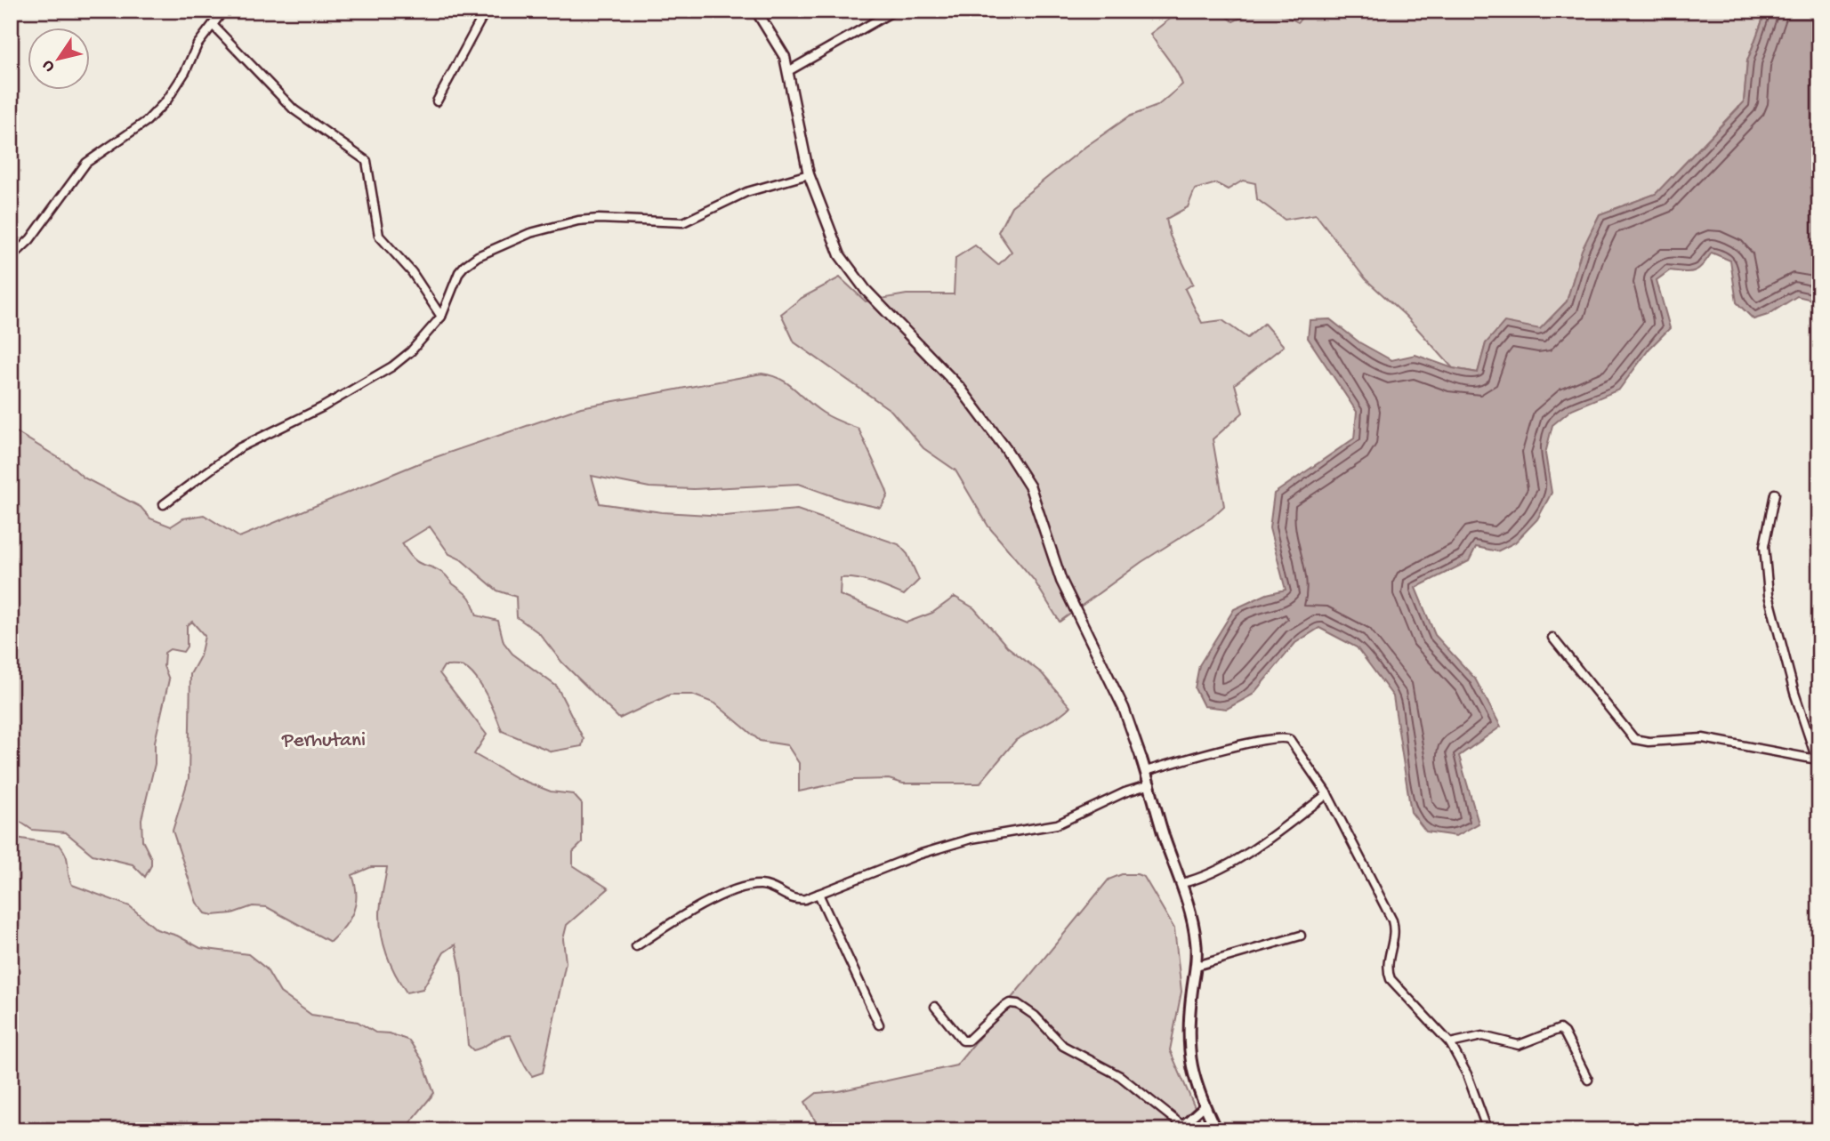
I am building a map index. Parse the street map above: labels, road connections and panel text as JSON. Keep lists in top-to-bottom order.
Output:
{
  "parks": ["Perhutani"],
  "north": "bottom left"
}
